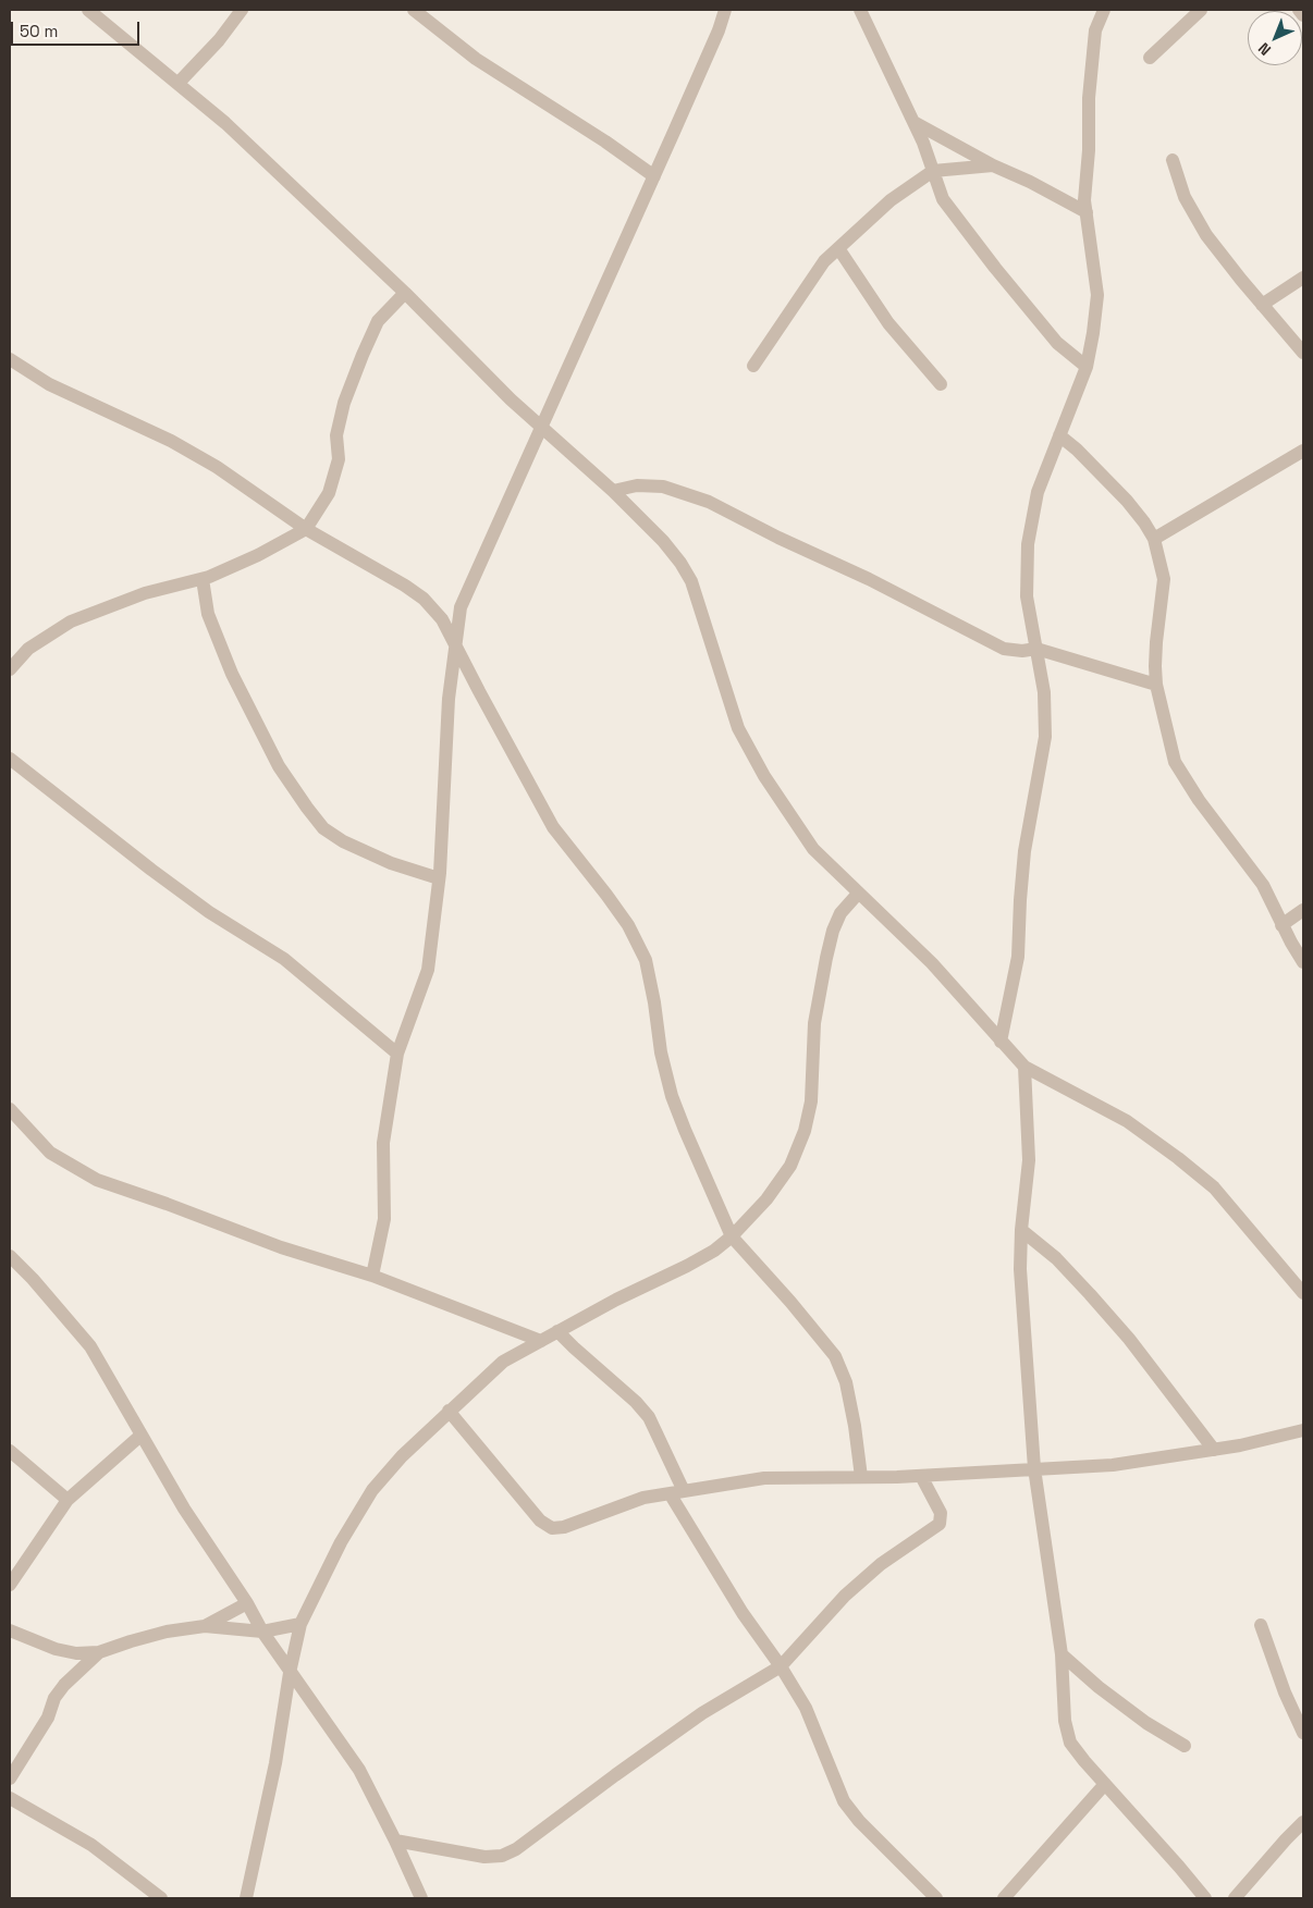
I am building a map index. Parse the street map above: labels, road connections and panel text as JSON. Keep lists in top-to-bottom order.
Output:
{
  "scale_bar": "50 m",
  "north": "bottom left"
}
